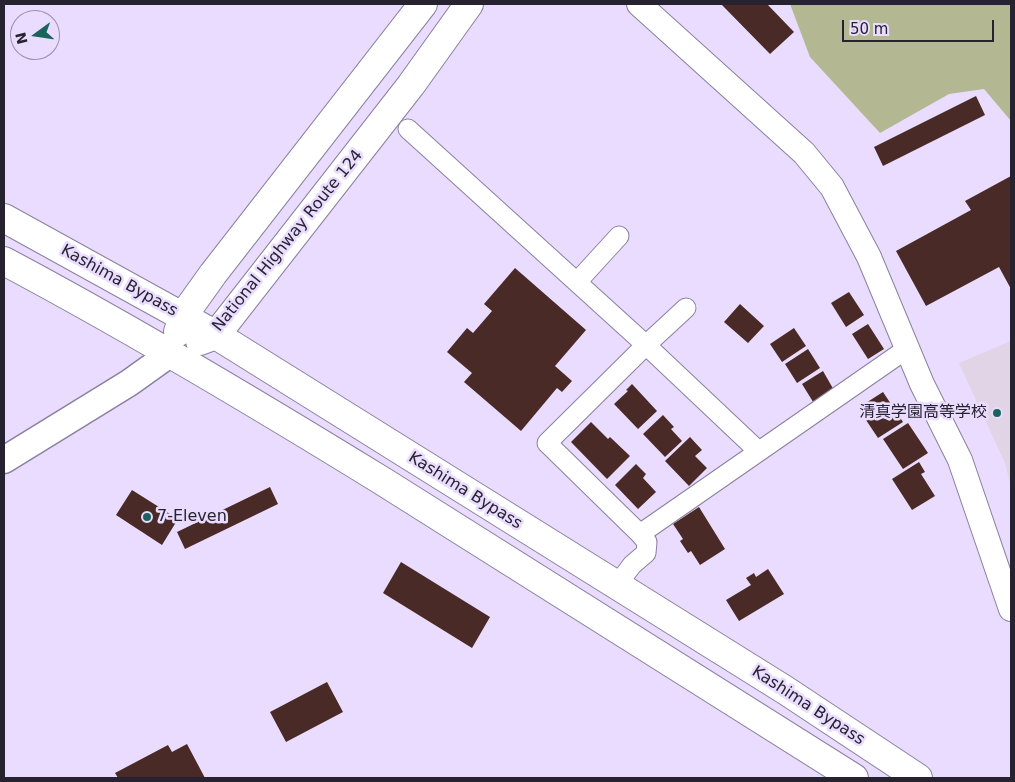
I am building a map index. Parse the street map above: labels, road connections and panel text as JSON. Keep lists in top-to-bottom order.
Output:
{
  "streets": {
    "highway": ["National Highway Route 124", "Kashima Bypass"]
  },
  "crossings": [
    ["National Highway Route 124", "Kashima Bypass"]
  ],
  "places": ["清真学園高等学校", "7-Eleven"],
  "scale_bar": "50 m",
  "north": "left"
}
